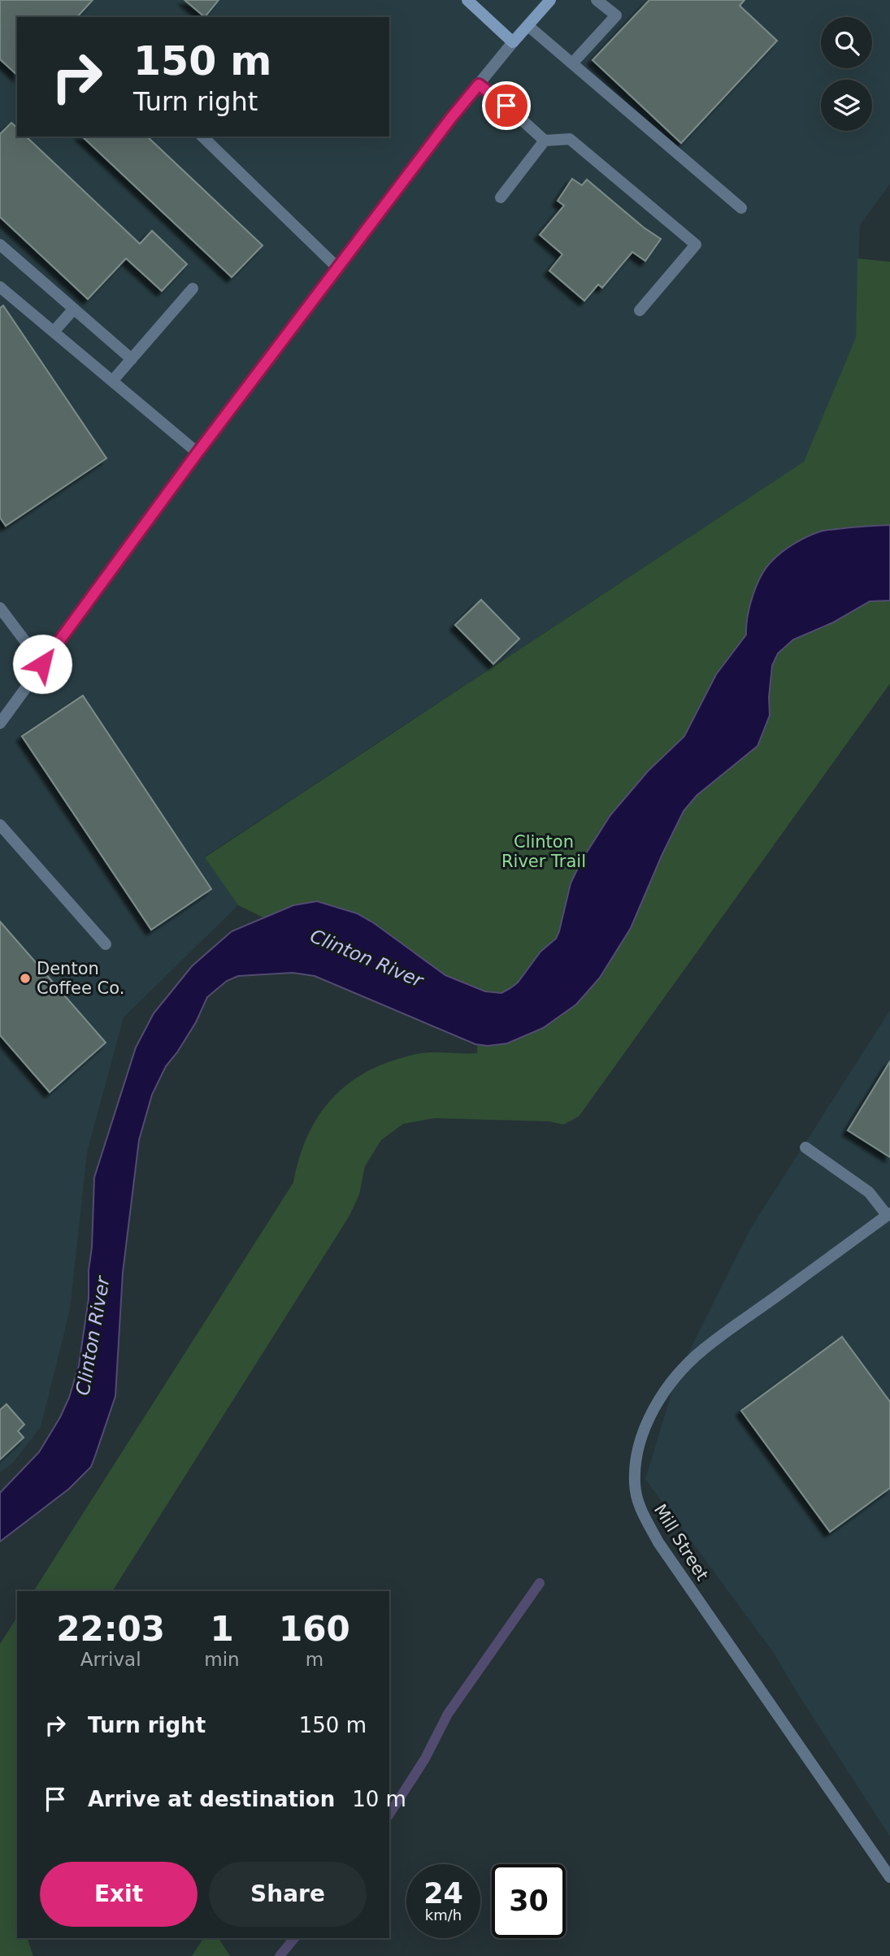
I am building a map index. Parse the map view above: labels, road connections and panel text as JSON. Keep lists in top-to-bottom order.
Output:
{
  "streets": {
    "street": ["Mill Street"]
  },
  "water": ["Clinton River"],
  "parks": ["Clinton River Trail"],
  "places": ["Denton Coffee Co."],
  "page": {
    "turn": ["150 m", "Turn right"],
    "eta": [
      "22:03",
      "Arrival",
      "1",
      "min",
      "160",
      "m"
    ],
    "list": [
      {
        "name": "Turn right",
        "value": "150 m"
      },
      {
        "name": "Arrive at destination",
        "value": "10 m"
      }
    ],
    "buttons": ["Exit", "Share"],
    "speed": "24 km/h",
    "limit": "30"
  }
}
